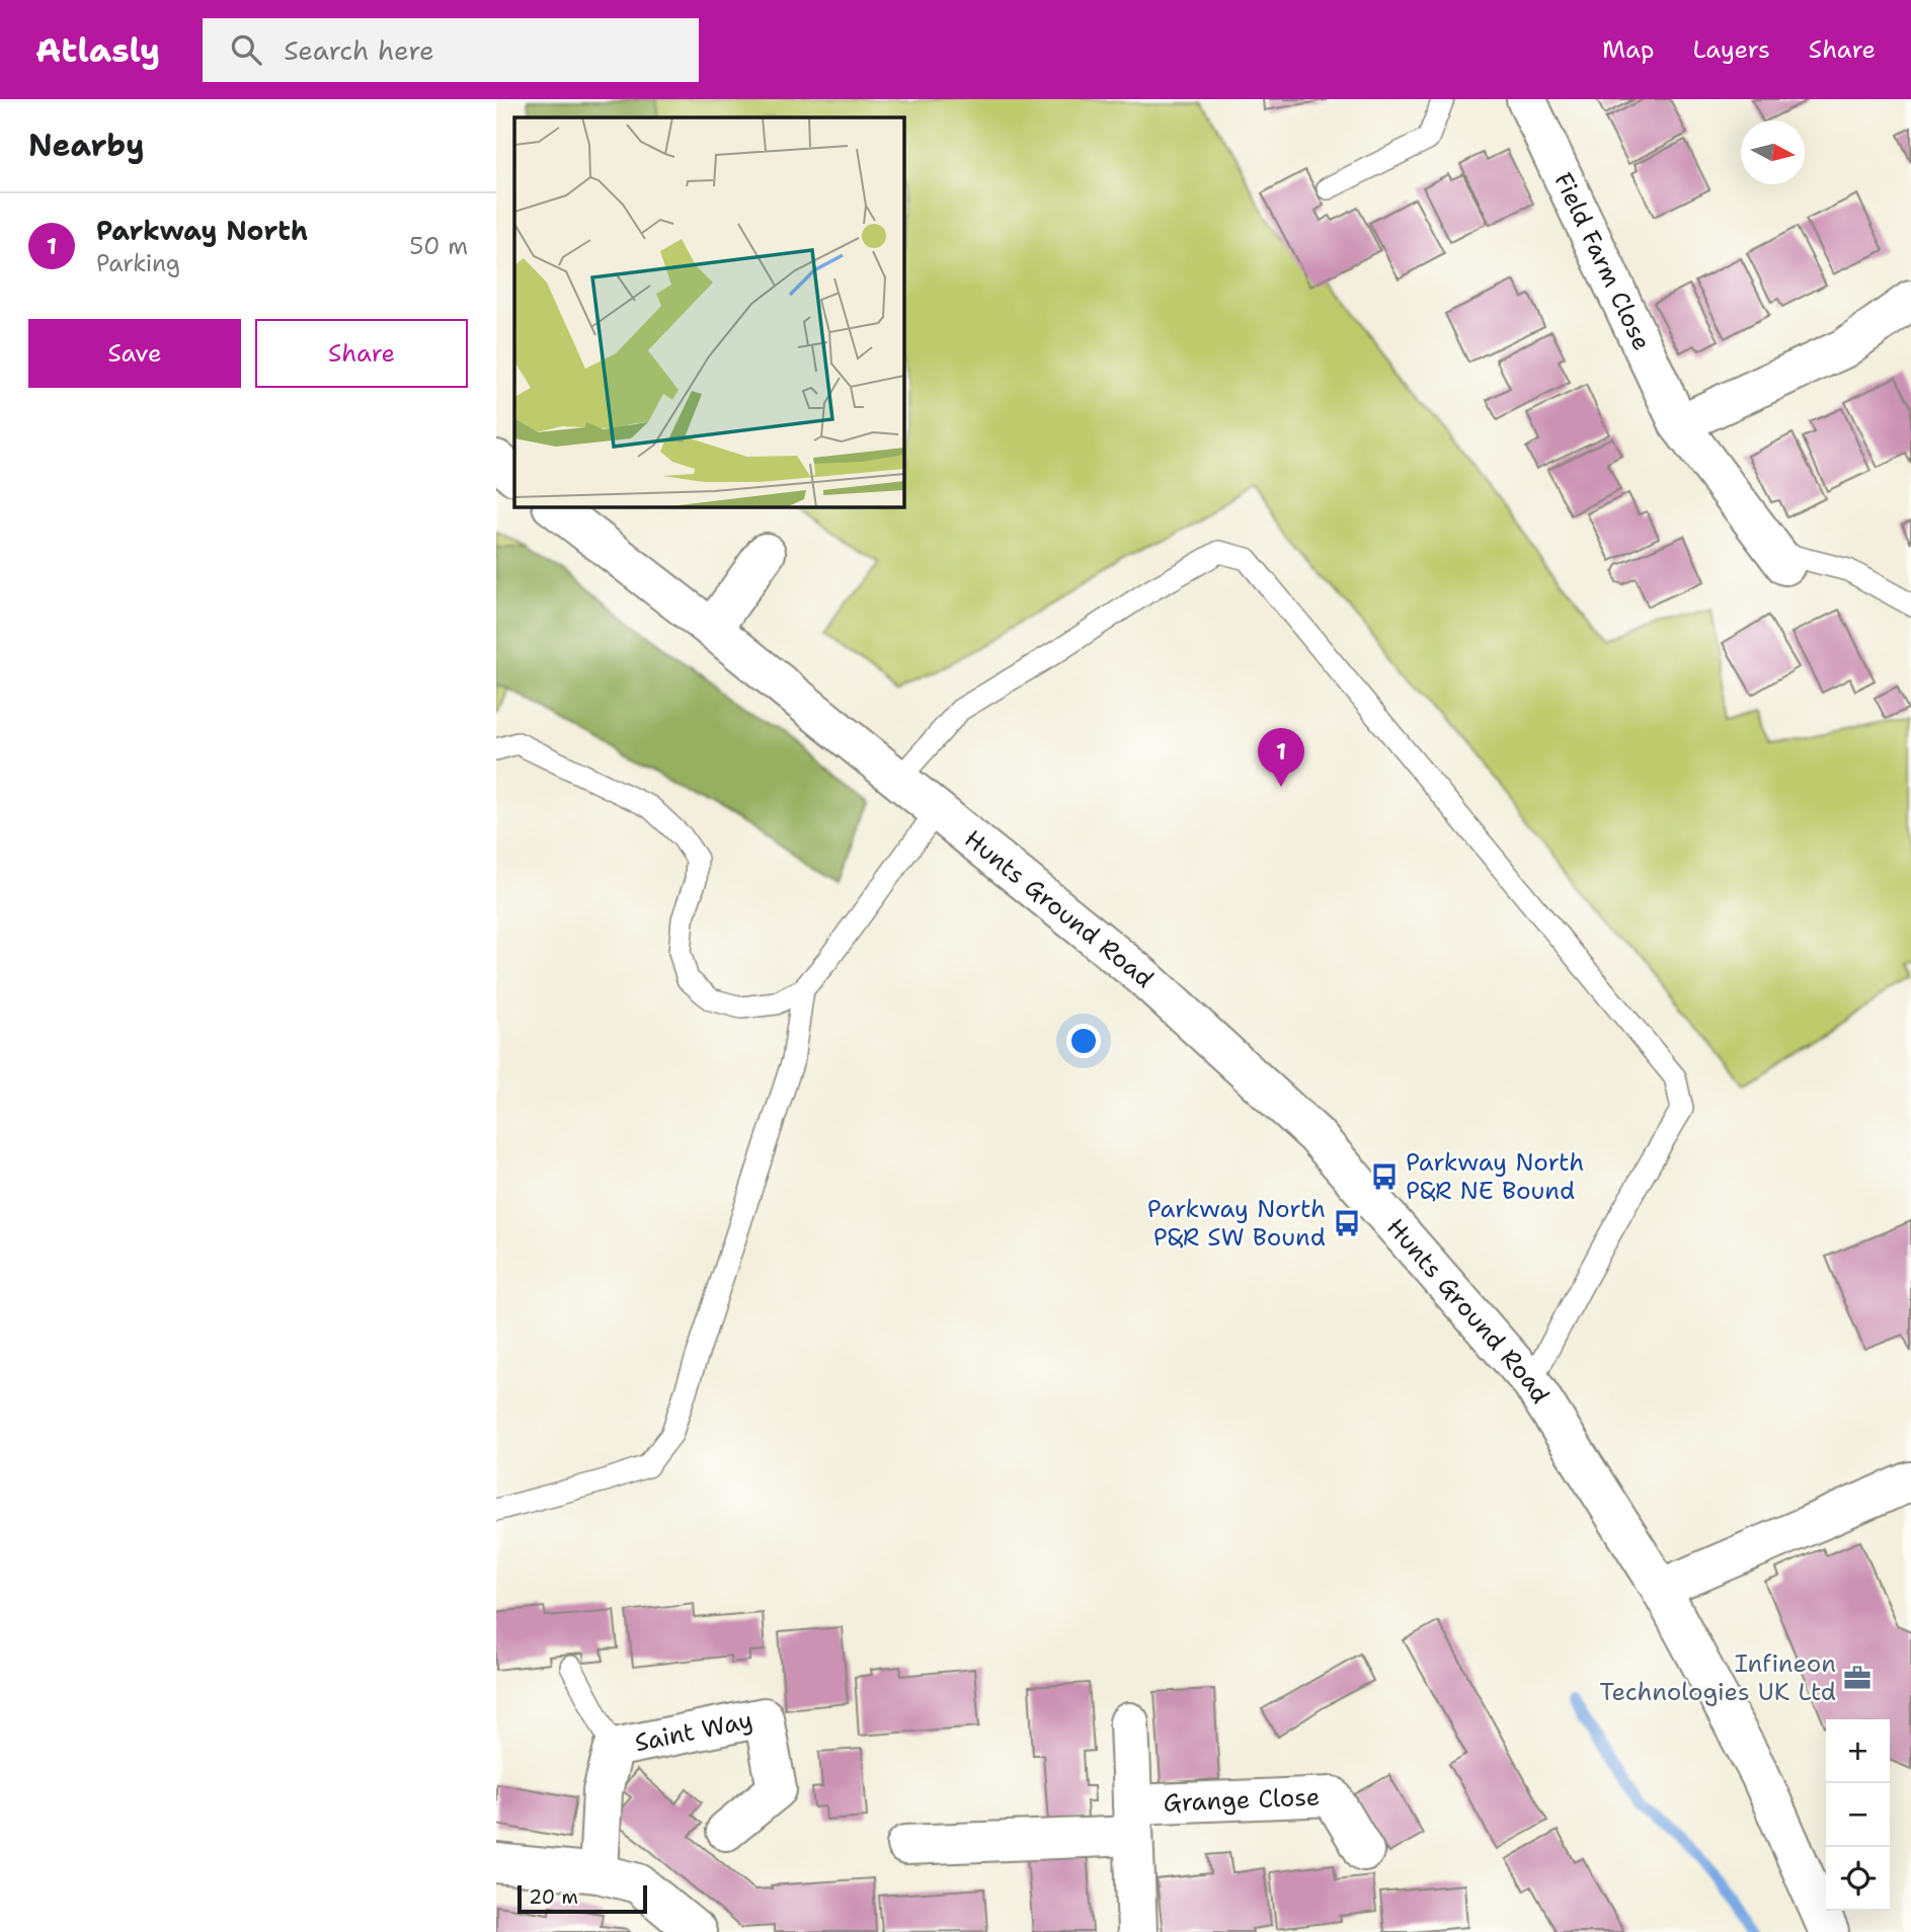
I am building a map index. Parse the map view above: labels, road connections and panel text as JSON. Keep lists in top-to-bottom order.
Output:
{
  "streets": {
    "street": [
      "Field Farm Close",
      "Hunts Ground Road",
      "Saint Way",
      "Grange Close"
    ]
  },
  "places": {
    "bus stop": ["Parkway North P&R NE Bound", "Parkway North P&R SW Bound"],
    "office": ["Infineon Technologies UK Ltd"]
  },
  "scale_bar": "20 m",
  "north": "right",
  "page": {
    "header": "Atlasly",
    "search": "Search here",
    "nav": ["Map", "Layers", "Share"],
    "heading": "Nearby",
    "list": [
      {
        "mark": "1",
        "name": "Parkway North",
        "note": "Parking",
        "value": "50 m"
      }
    ],
    "buttons": ["Save", "Share"],
    "pins": "1",
    "map_buttons": ["+", "−"],
    "scale": "20 m"
  }
}
